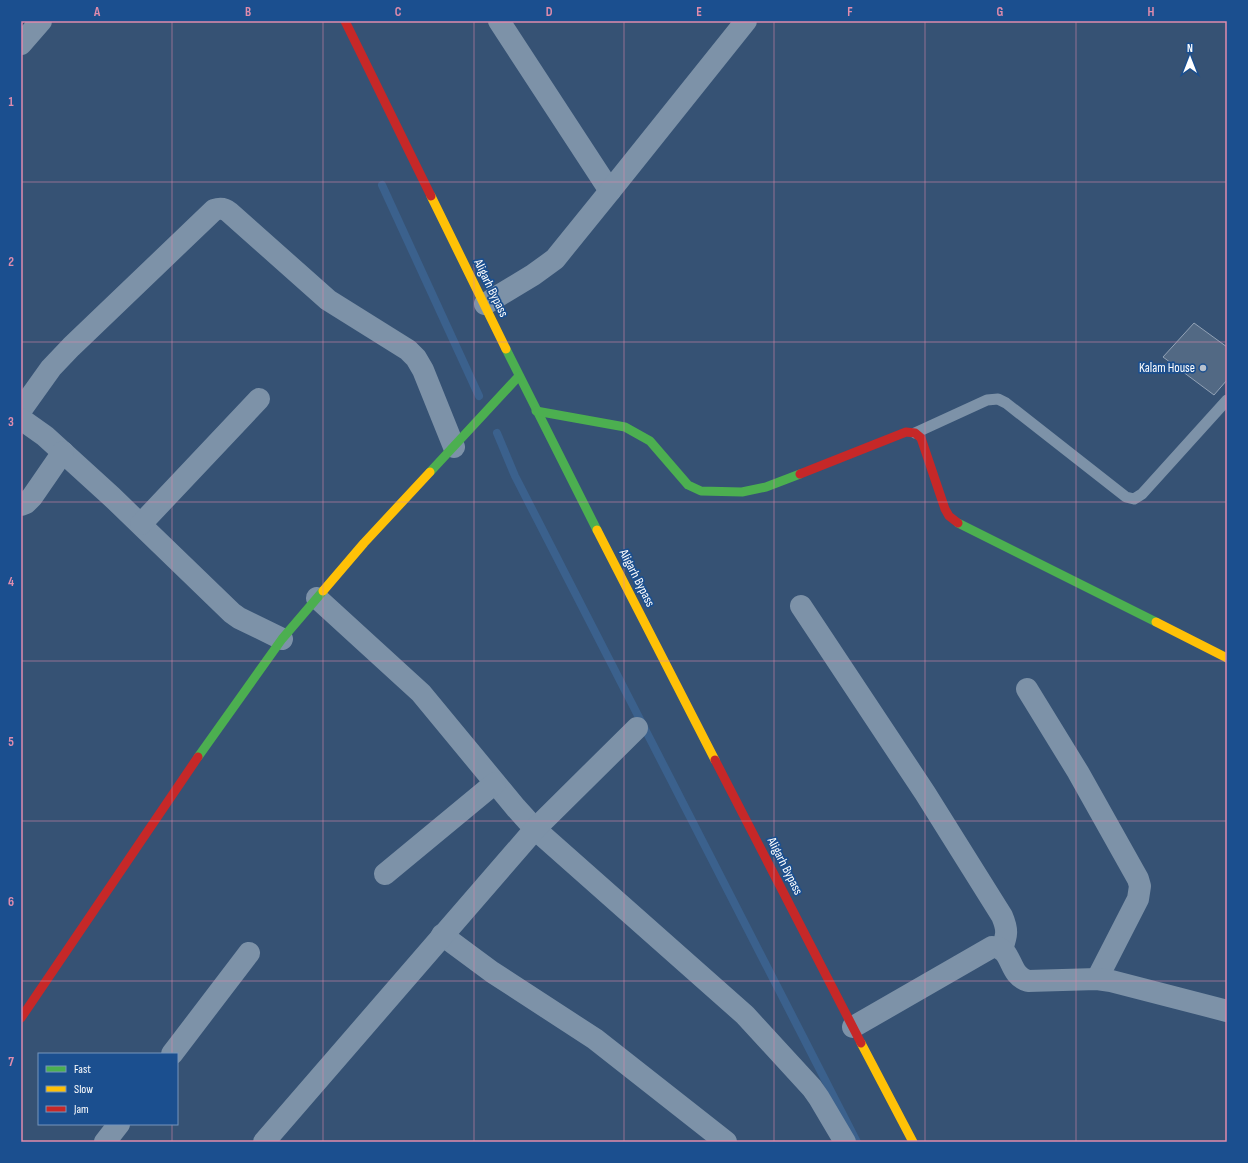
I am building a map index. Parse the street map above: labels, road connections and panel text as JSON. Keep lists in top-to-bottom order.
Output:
{
  "streets": {
    "main road": ["Aligarh Bypass"]
  },
  "places": ["Kalam House"],
  "legend": ["Fast", "Slow", "Jam"],
  "north": "top",
  "grid": {
    "columns": [
      "A",
      "B",
      "C",
      "D",
      "E",
      "F",
      "G",
      "H"
    ],
    "rows": [
      "1",
      "2",
      "3",
      "4",
      "5",
      "6",
      "7"
    ]
  }
}
